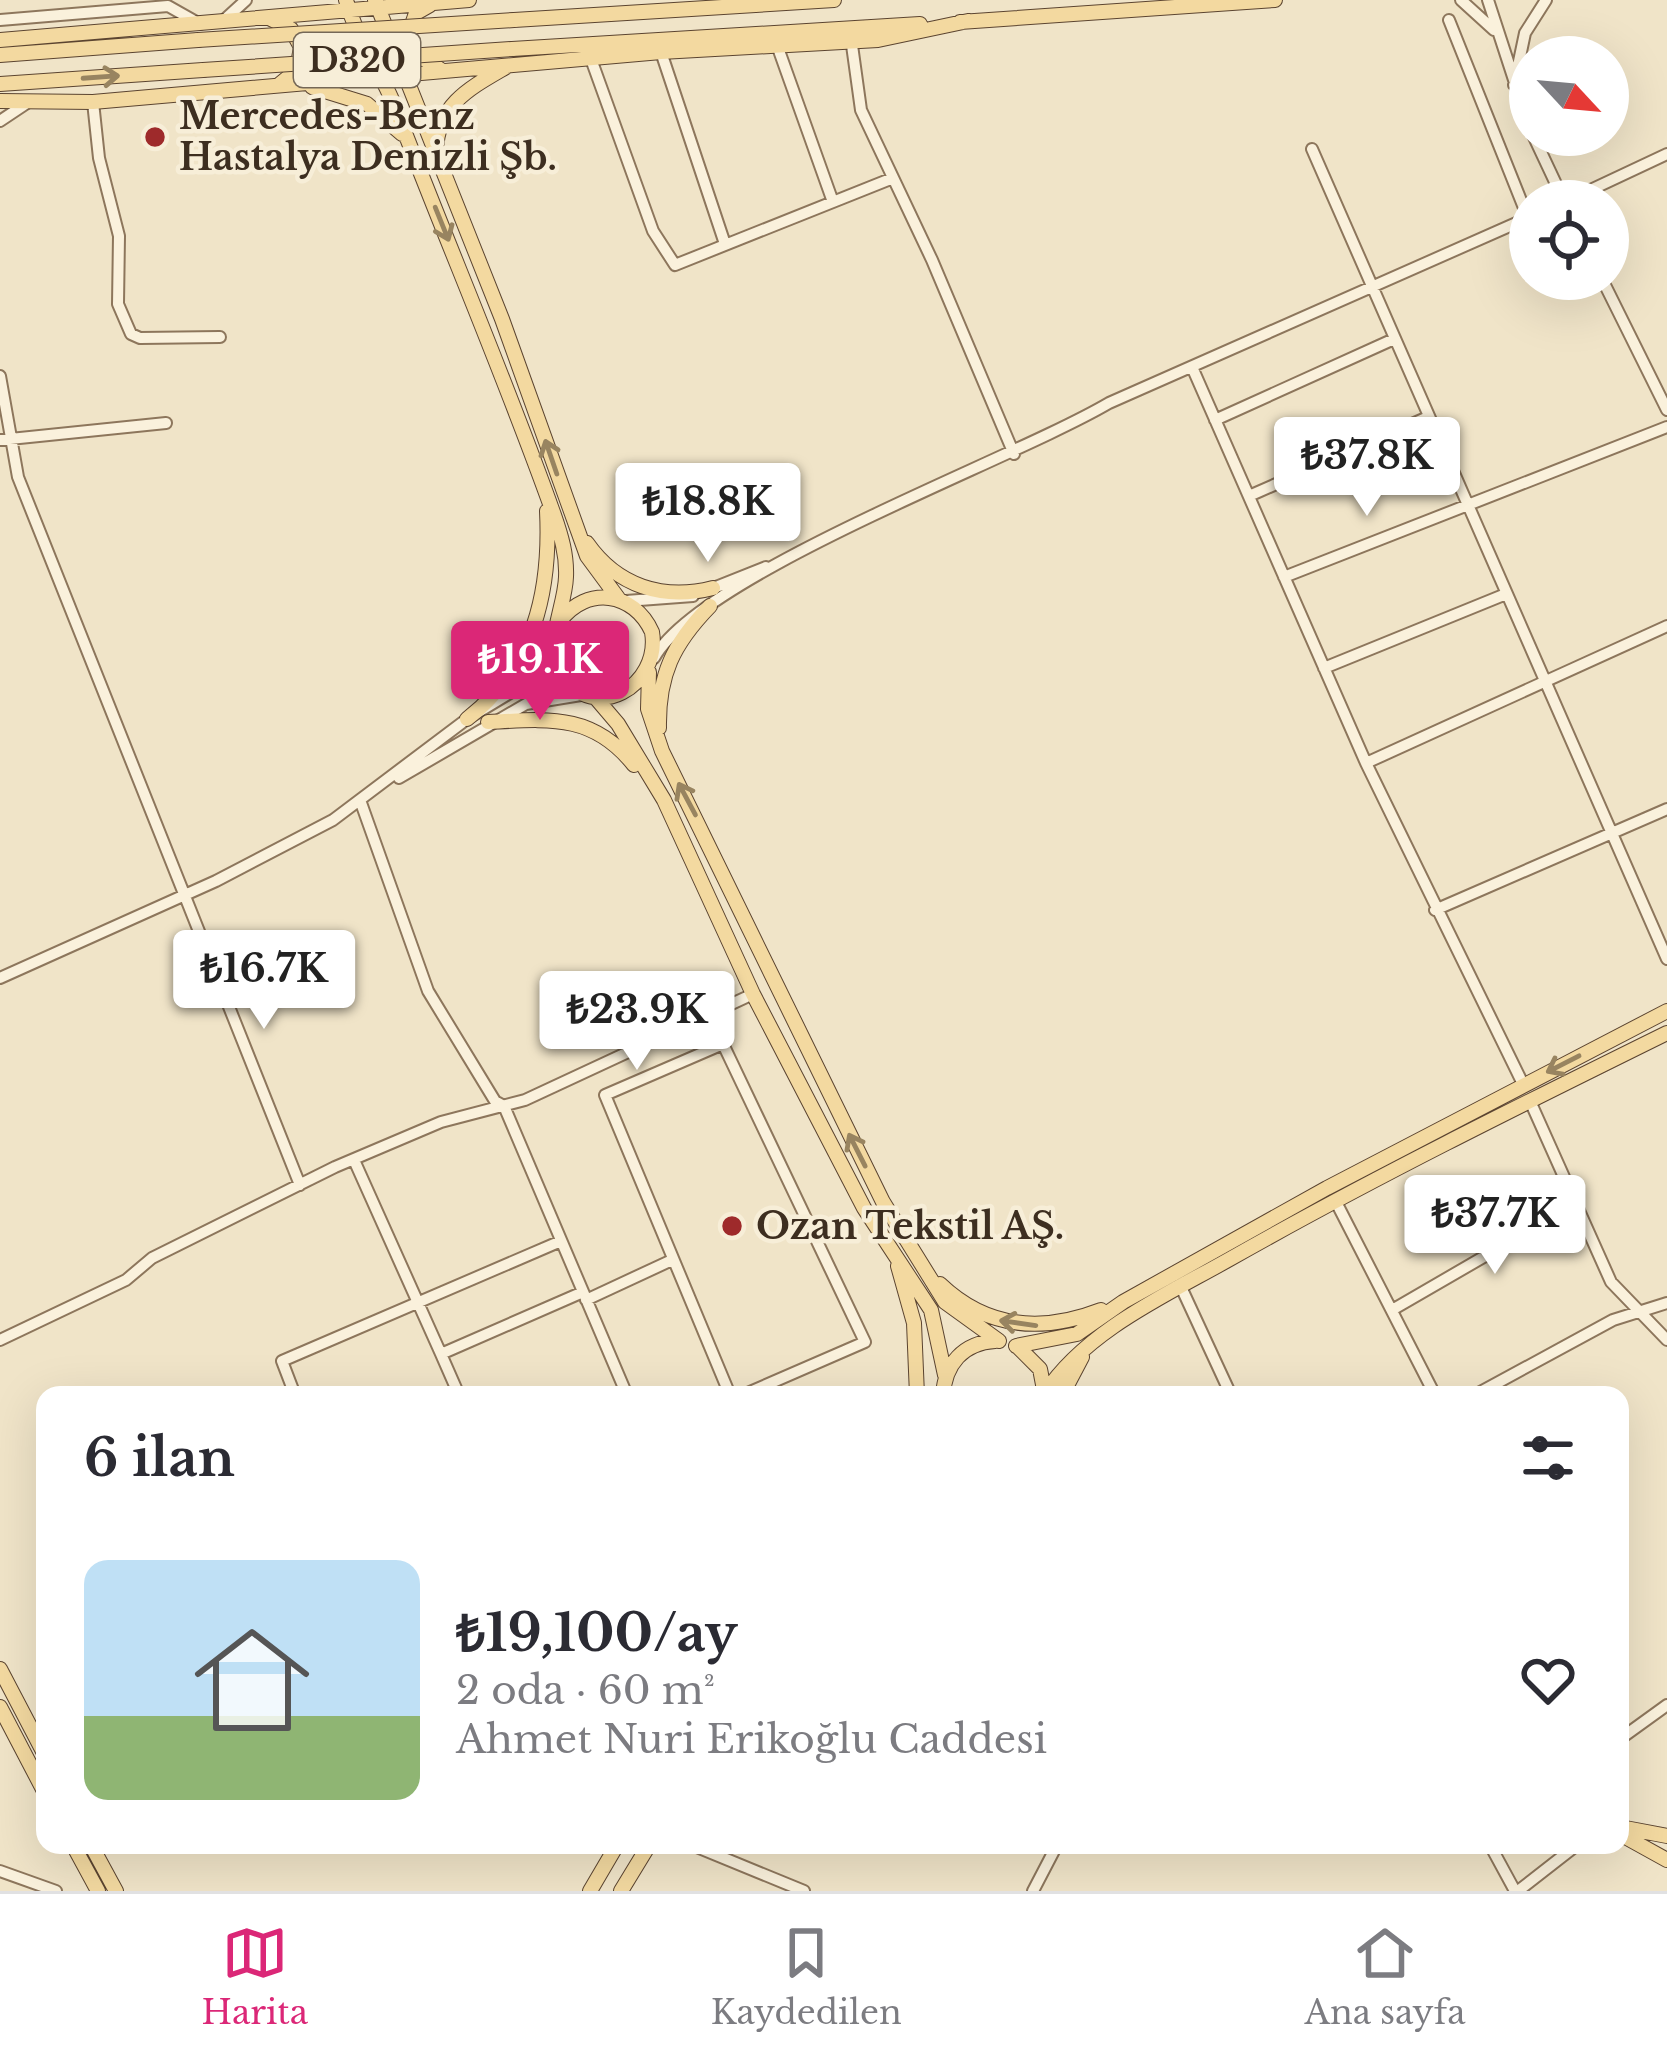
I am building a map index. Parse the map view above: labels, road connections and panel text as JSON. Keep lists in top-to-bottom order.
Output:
{
  "streets": {
    "main road": ["D320"]
  },
  "places": ["Mercedes-Benz Hastalya Denizli Şb.", "Ozan Tekstil AŞ."],
  "north": "bottom right",
  "page": {
    "price": [
      "₺37.8K",
      "₺18.8K",
      "₺19.1K",
      "₺16.7K",
      "₺23.9K",
      "₺37.7K"
    ],
    "heading": "6 ilan",
    "list": [
      {
        "name": "₺19,100/ay",
        "note": "2 oda · 60 m² · Ahmet Nuri Erikoğlu Caddesi"
      }
    ],
    "tabs": ["Harita", "Kaydedilen", "Ana sayfa"]
  }
}
